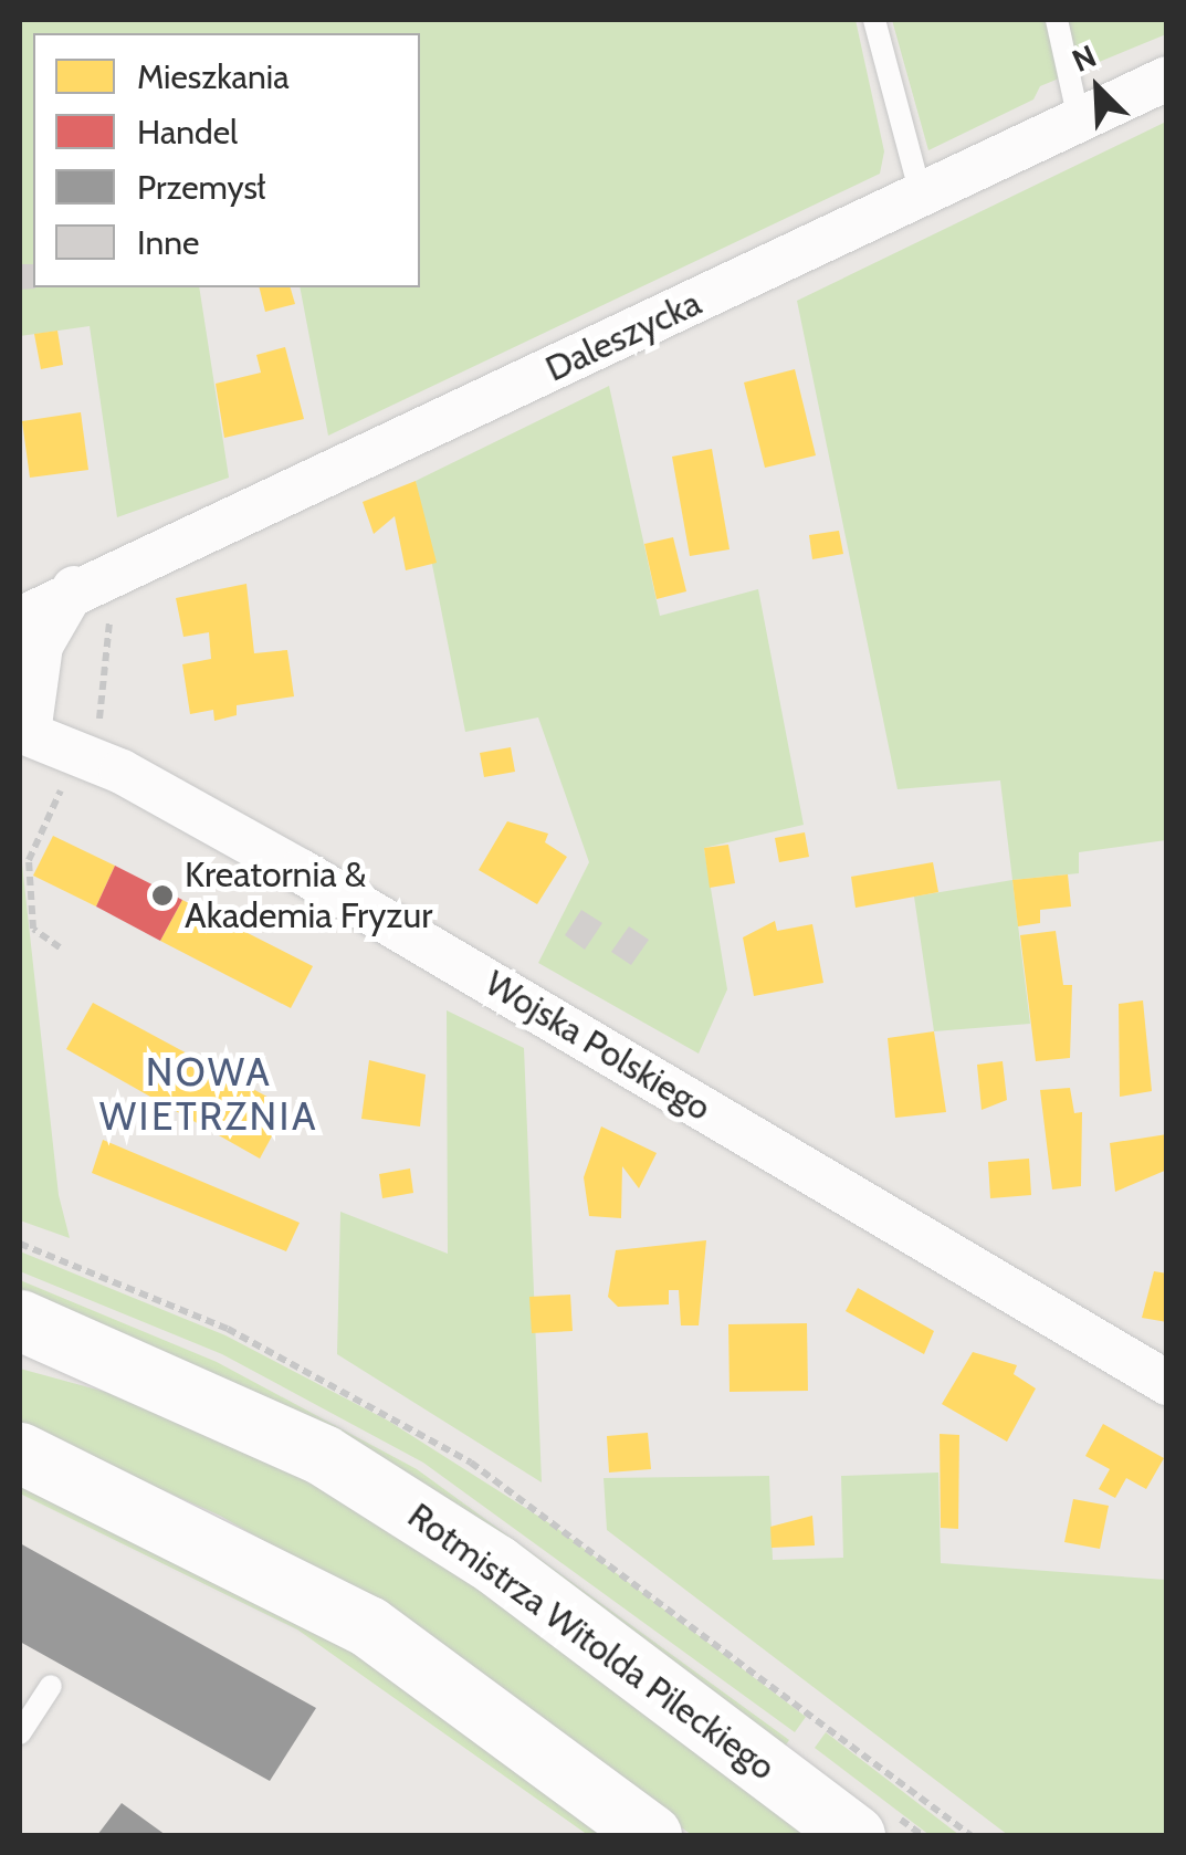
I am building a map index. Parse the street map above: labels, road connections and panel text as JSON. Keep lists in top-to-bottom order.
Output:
{
  "streets": {
    "main road": ["Rotmistrza Witolda Pileckiego"],
    "street": ["Daleszycka", "Wojska Polskiego"]
  },
  "districts": ["NOWA WIETRZNIA"],
  "places": ["Kreatornia & Akademia Fryzur"],
  "legend": [
    "Mieszkania",
    "Handel",
    "Przemysł",
    "Inne"
  ],
  "north": "top left"
}
